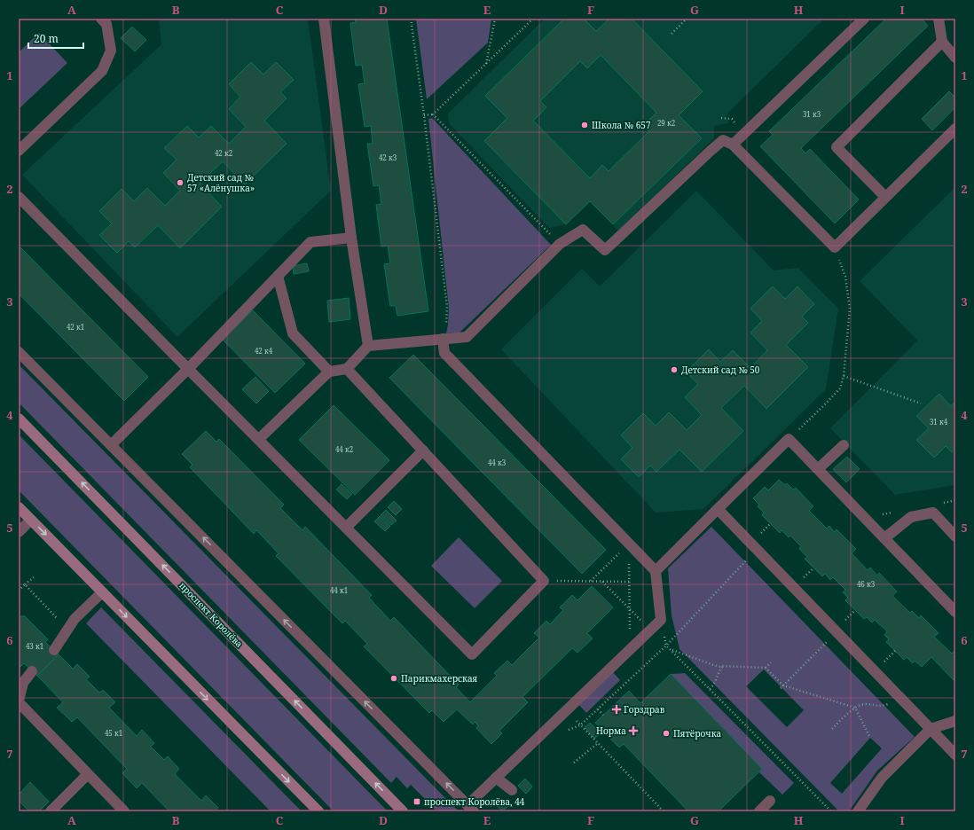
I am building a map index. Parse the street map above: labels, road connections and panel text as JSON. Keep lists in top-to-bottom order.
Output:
{
  "streets": {
    "street": ["проспект Королёва"]
  },
  "places": {
    "other": [
      "Школа № 657",
      "Детский сад № 57 «Алёнушка»",
      "Детский сад № 50",
      "Парикмахерская",
      "Пятёрочка"
    ],
    "health": ["Горздрав", "Норма"],
    "transit": ["проспект Королёва, 44"]
  },
  "house_numbers": [
    "31 к3",
    "29 к2",
    "42 к2",
    "42 к3",
    "42 к1",
    "42 к4",
    "31 к4",
    "44 к2",
    "44 к3",
    "46 к3",
    "44 к1",
    "43 к1",
    "45 к1"
  ],
  "scale_bar": "20 m",
  "grid": {
    "columns": [
      "A",
      "B",
      "C",
      "D",
      "E",
      "F",
      "G",
      "H",
      "I"
    ],
    "rows": [
      "1",
      "2",
      "3",
      "4",
      "5",
      "6",
      "7"
    ]
  }
}
